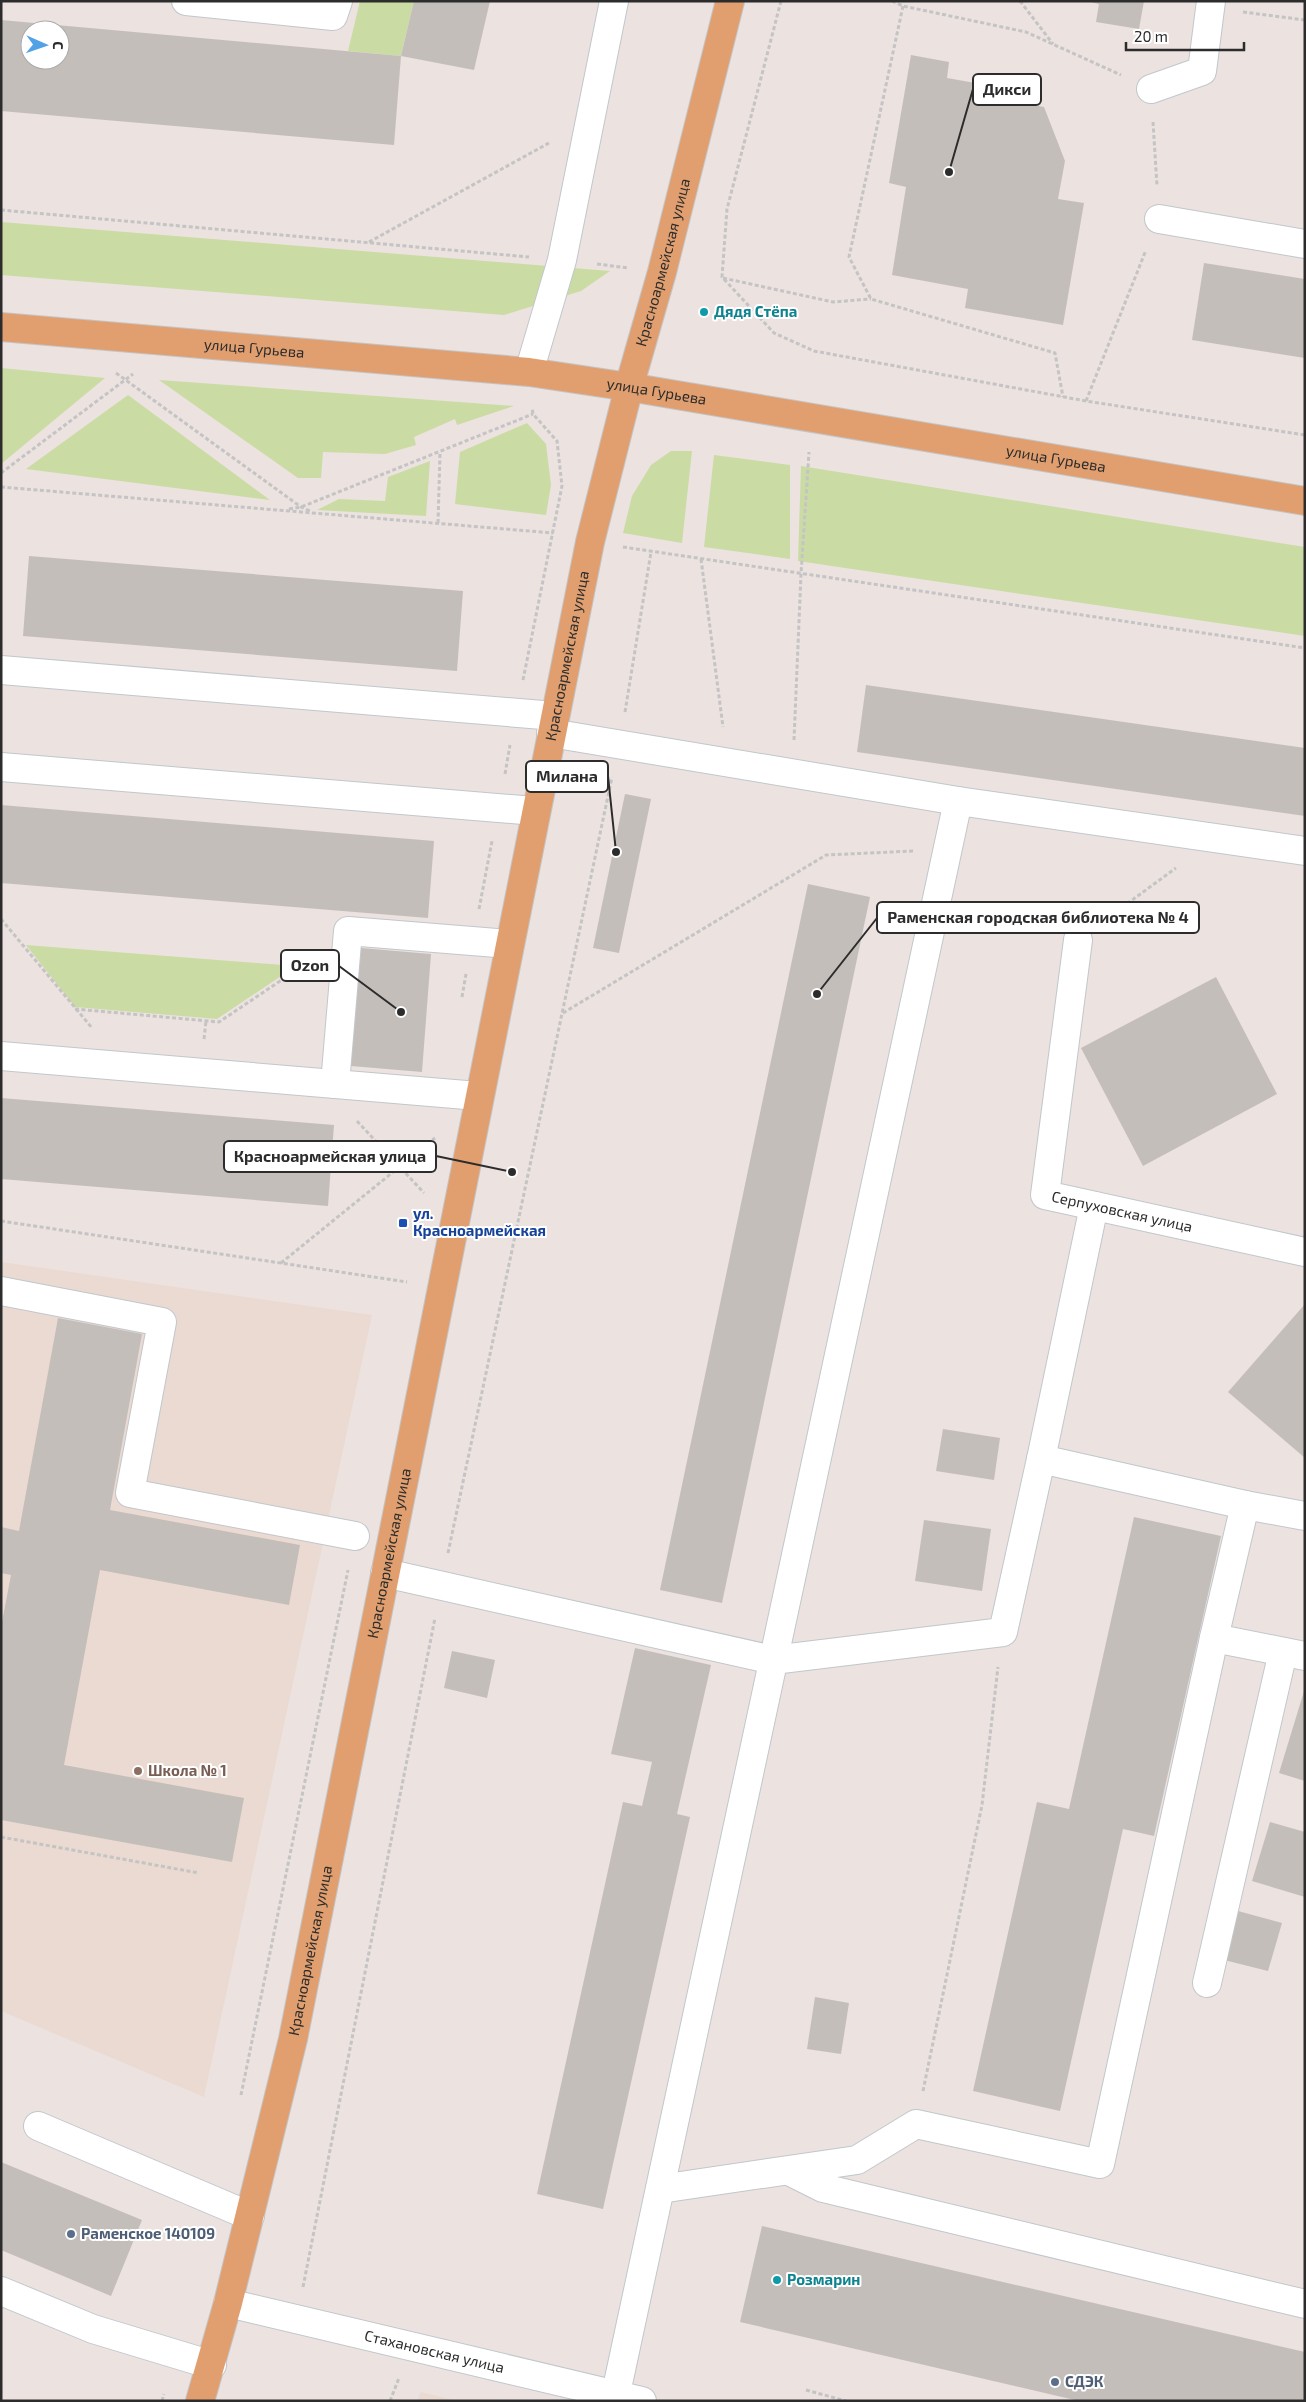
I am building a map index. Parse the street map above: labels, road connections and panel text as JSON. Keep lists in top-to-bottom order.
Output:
{
  "streets": {
    "main road": ["Красноармейская улица", "улица Гурьева"],
    "street": ["Серпуховская улица", "Стахановская улица"]
  },
  "crossings": [
    ["Красноармейская улица", "улица Гурьева"],
    ["Красноармейская улица", "Стахановская улица"]
  ],
  "places": {
    "other": [
      "Дикси",
      "Дядя Стёпа",
      "Милана",
      "Раменская городская библиотека № 4",
      "Ozon",
      "Красноармейская улица",
      "Школа № 1",
      "Раменское 140109",
      "Розмарин",
      "СДЭК"
    ],
    "transit": ["ул. Красноармейская"]
  },
  "scale_bar": "20 m",
  "north": "right"
}
